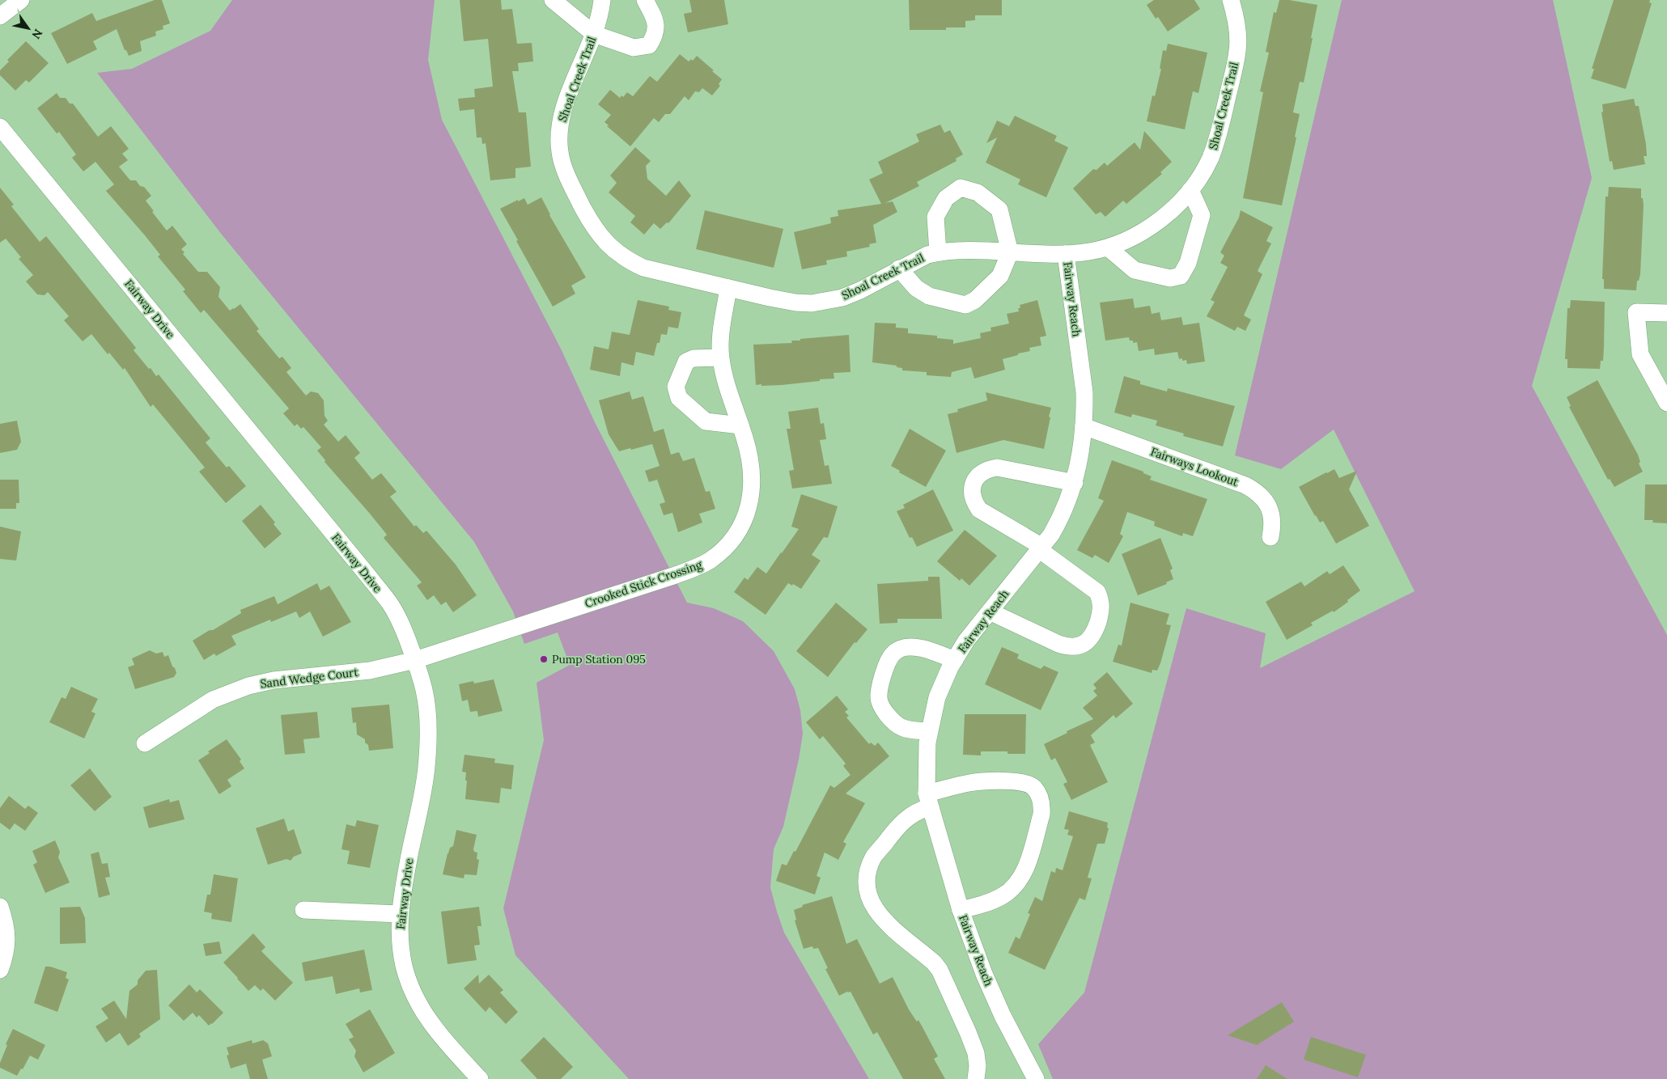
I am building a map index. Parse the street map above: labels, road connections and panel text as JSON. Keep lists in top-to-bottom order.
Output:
{
  "streets": {
    "street": [
      "Shoal Creek Trail",
      "Fairway Reach",
      "Fairway Drive",
      "Fairways Lookout",
      "Crooked Stick Crossing",
      "Sand Wedge Court"
    ]
  },
  "crossings": [
    ["Shoal Creek Trail", "Fairway Reach"],
    ["Shoal Creek Trail", "Crooked Stick Crossing"],
    ["Fairway Reach", "Fairways Lookout"],
    ["Fairway Drive", "Crooked Stick Crossing"],
    ["Fairway Drive", "Sand Wedge Court"],
    ["Crooked Stick Crossing", "Sand Wedge Court"]
  ],
  "places": ["Pump Station 095"],
  "north": "bottom right"
}
